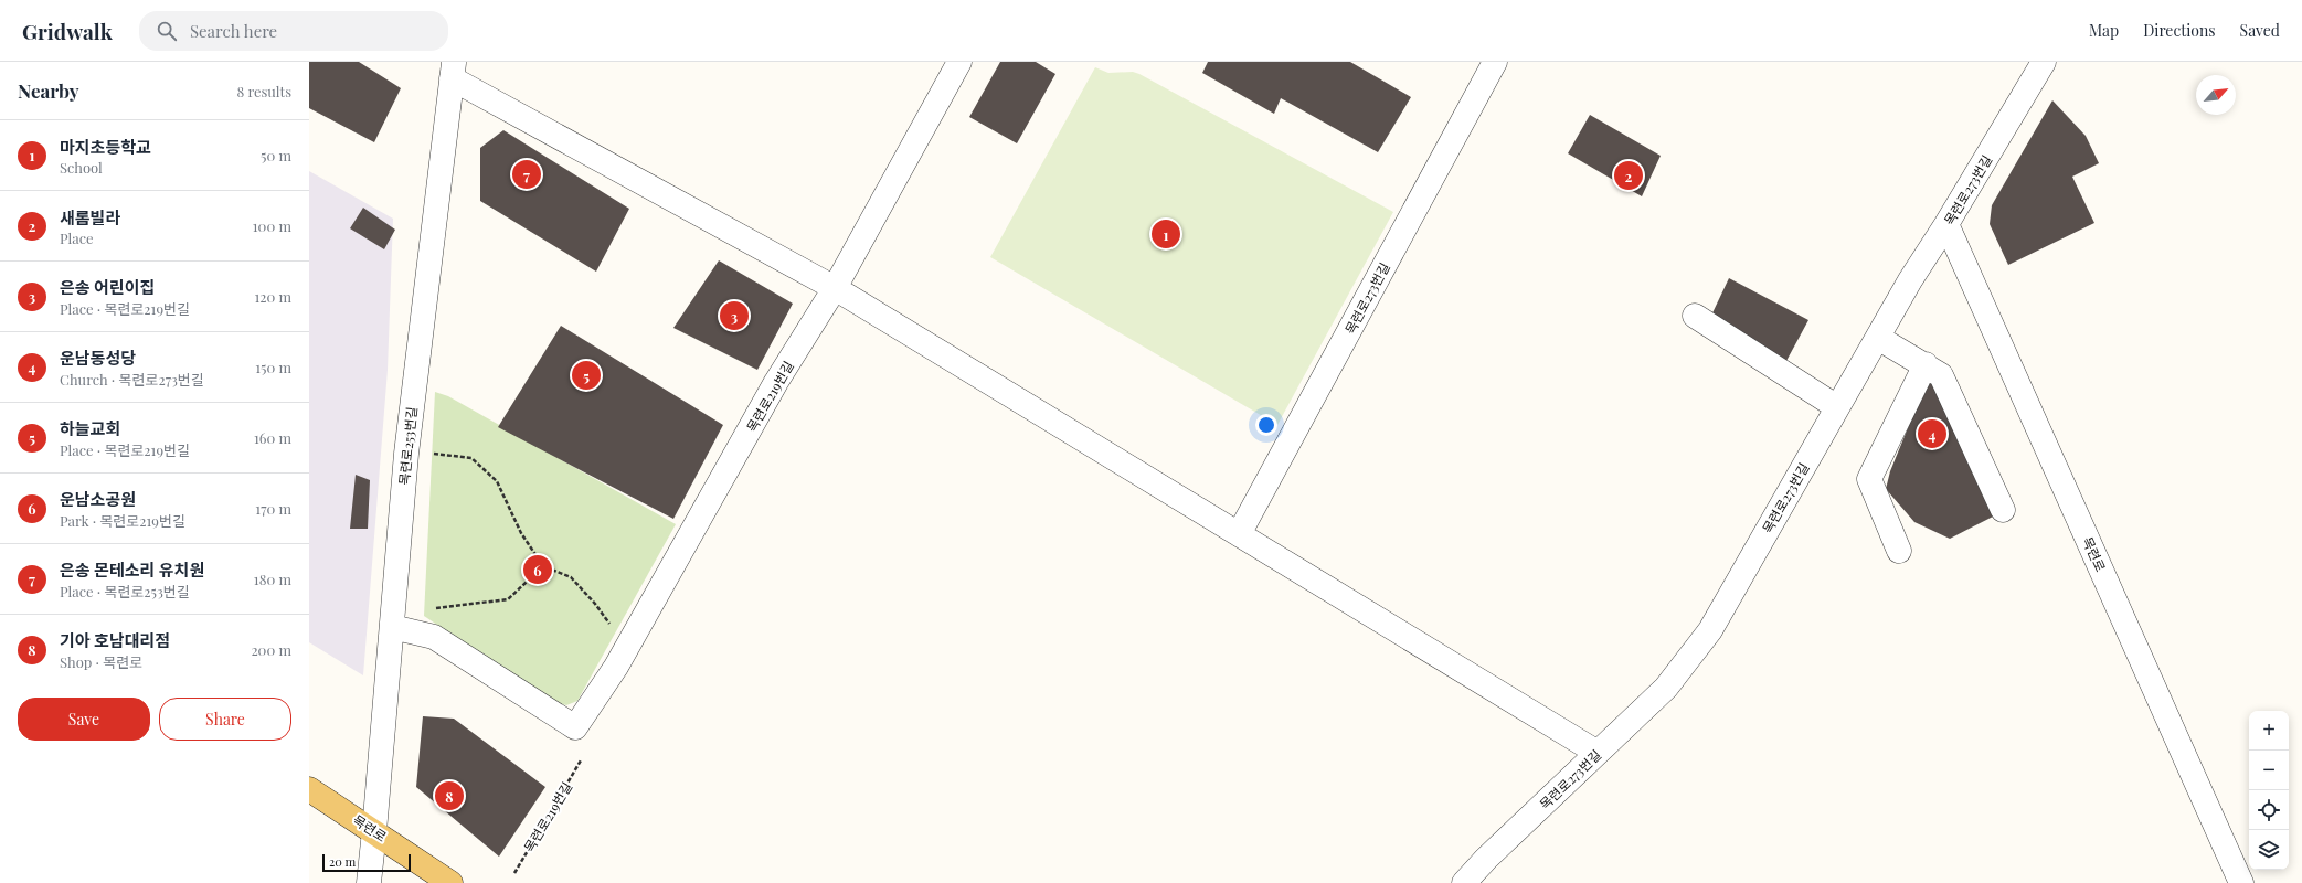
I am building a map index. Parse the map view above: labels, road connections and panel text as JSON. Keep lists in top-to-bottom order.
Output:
{
  "streets": {
    "main road": ["목련로"],
    "street": ["목련로273번길", "목련로219번길", "목련로253번길"]
  },
  "crossings": [
    ["목련로273번길", "목련로"],
    ["목련로219번길", "목련로253번길"],
    ["목련로253번길", "목련로"]
  ],
  "scale_bar": "20 m",
  "north": "top right",
  "page": {
    "header": "Gridwalk",
    "search": "Search here",
    "nav": ["Map", "Directions", "Saved"],
    "heading": ["Nearby", "8 results"],
    "list": [
      {
        "mark": "1",
        "name": "마지초등학교",
        "note": "School",
        "value": "50 m"
      },
      {
        "mark": "2",
        "name": "새롬빌라",
        "note": "Place",
        "value": "100 m"
      },
      {
        "mark": "3",
        "name": "은송 어린이집",
        "note": "Place · 목련로219번길",
        "value": "120 m"
      },
      {
        "mark": "4",
        "name": "운남동성당",
        "note": "Church · 목련로273번길",
        "value": "150 m"
      },
      {
        "mark": "5",
        "name": "하늘교회",
        "note": "Place · 목련로219번길",
        "value": "160 m"
      },
      {
        "mark": "6",
        "name": "운남소공원",
        "note": "Park · 목련로219번길",
        "value": "170 m"
      },
      {
        "mark": "7",
        "name": "은송 몬테소리 유치원",
        "note": "Place · 목련로253번길",
        "value": "180 m"
      },
      {
        "mark": "8",
        "name": "기아 호남대리점",
        "note": "Shop · 목련로",
        "value": "200 m"
      }
    ],
    "pins": [
      "7",
      "2",
      "1",
      "3",
      "5",
      "4",
      "6",
      "8"
    ],
    "buttons": ["Save", "Share"],
    "map_buttons": ["+", "−"],
    "scale": "20 m"
  }
}
